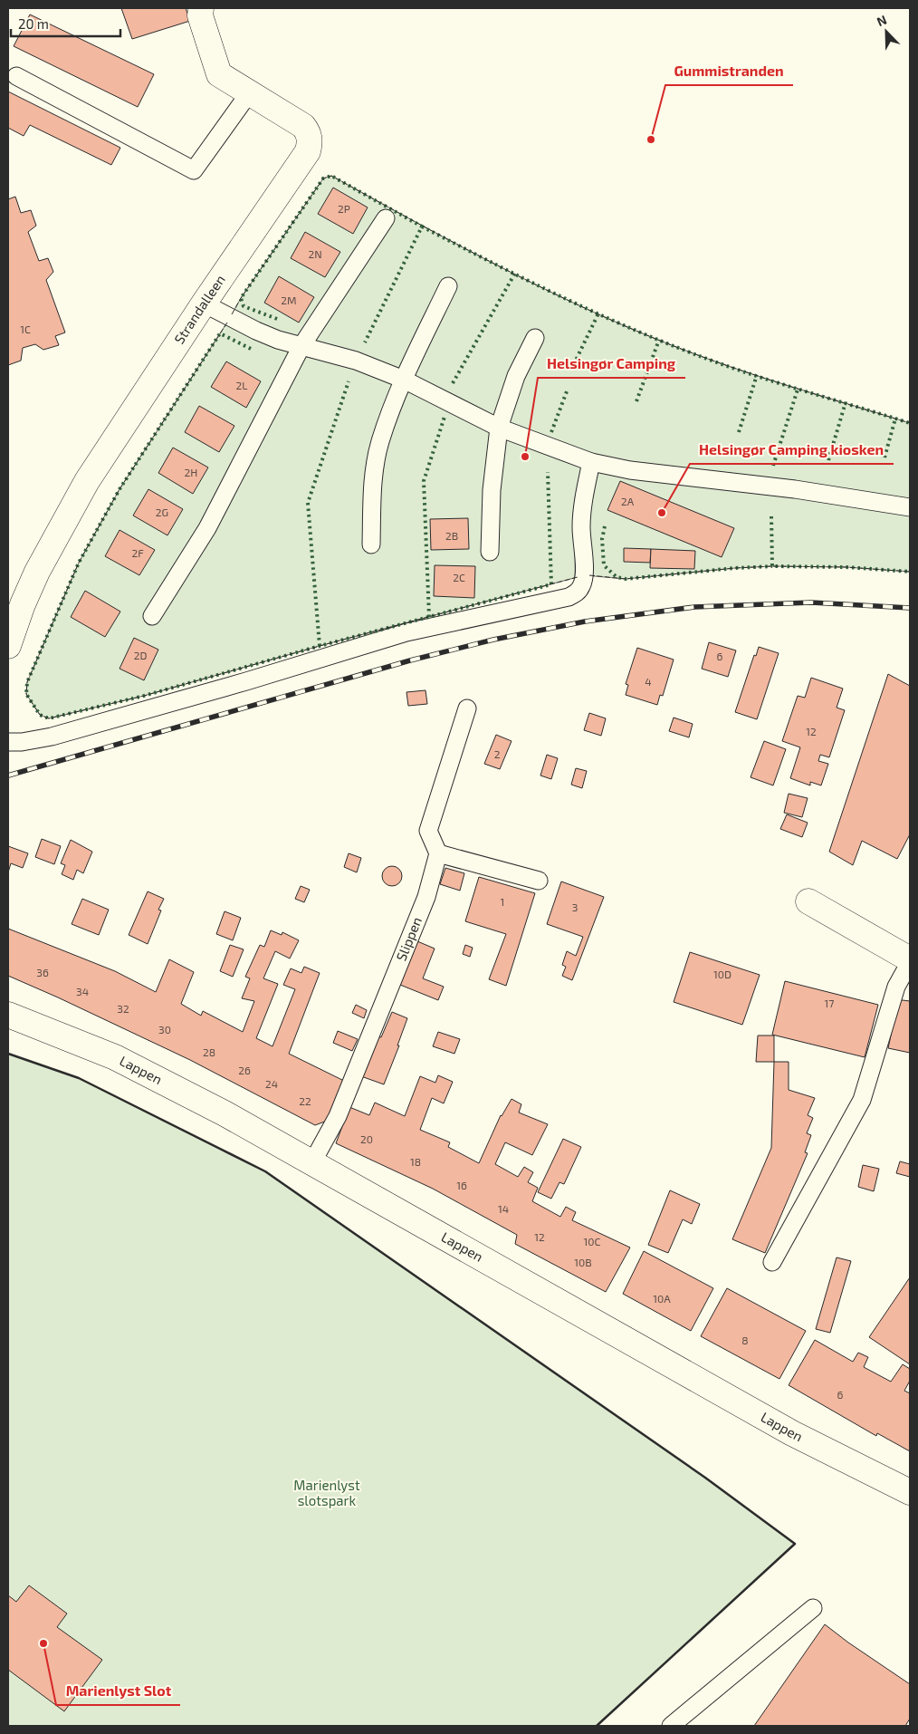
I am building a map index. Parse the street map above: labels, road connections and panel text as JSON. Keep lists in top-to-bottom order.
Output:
{
  "streets": {
    "main road": ["Strandalleen", "Lappen"],
    "lane": ["Slippen"]
  },
  "crossings": [
    ["Slippen", "Lappen"]
  ],
  "parks": ["Marienlyst slotspark"],
  "places": [
    "Gummistranden",
    "Helsingør Camping",
    "Helsingør Camping kiosken",
    "Marienlyst Slot"
  ],
  "house_numbers": [
    "2P",
    "2N",
    "2M",
    "1C",
    "2L",
    "2H",
    "2A",
    "2G",
    "2B",
    "2F",
    "2C",
    "2D",
    "6",
    "4",
    "12",
    "2",
    "1",
    "3",
    "36",
    "10D",
    "34",
    "17",
    "32",
    "30",
    "28",
    "26",
    "24",
    "22",
    "20",
    "18",
    "16",
    "14",
    "12",
    "10C",
    "10B",
    "10A",
    "8",
    "6"
  ],
  "scale_bar": "20 m",
  "north": "top left"
}
